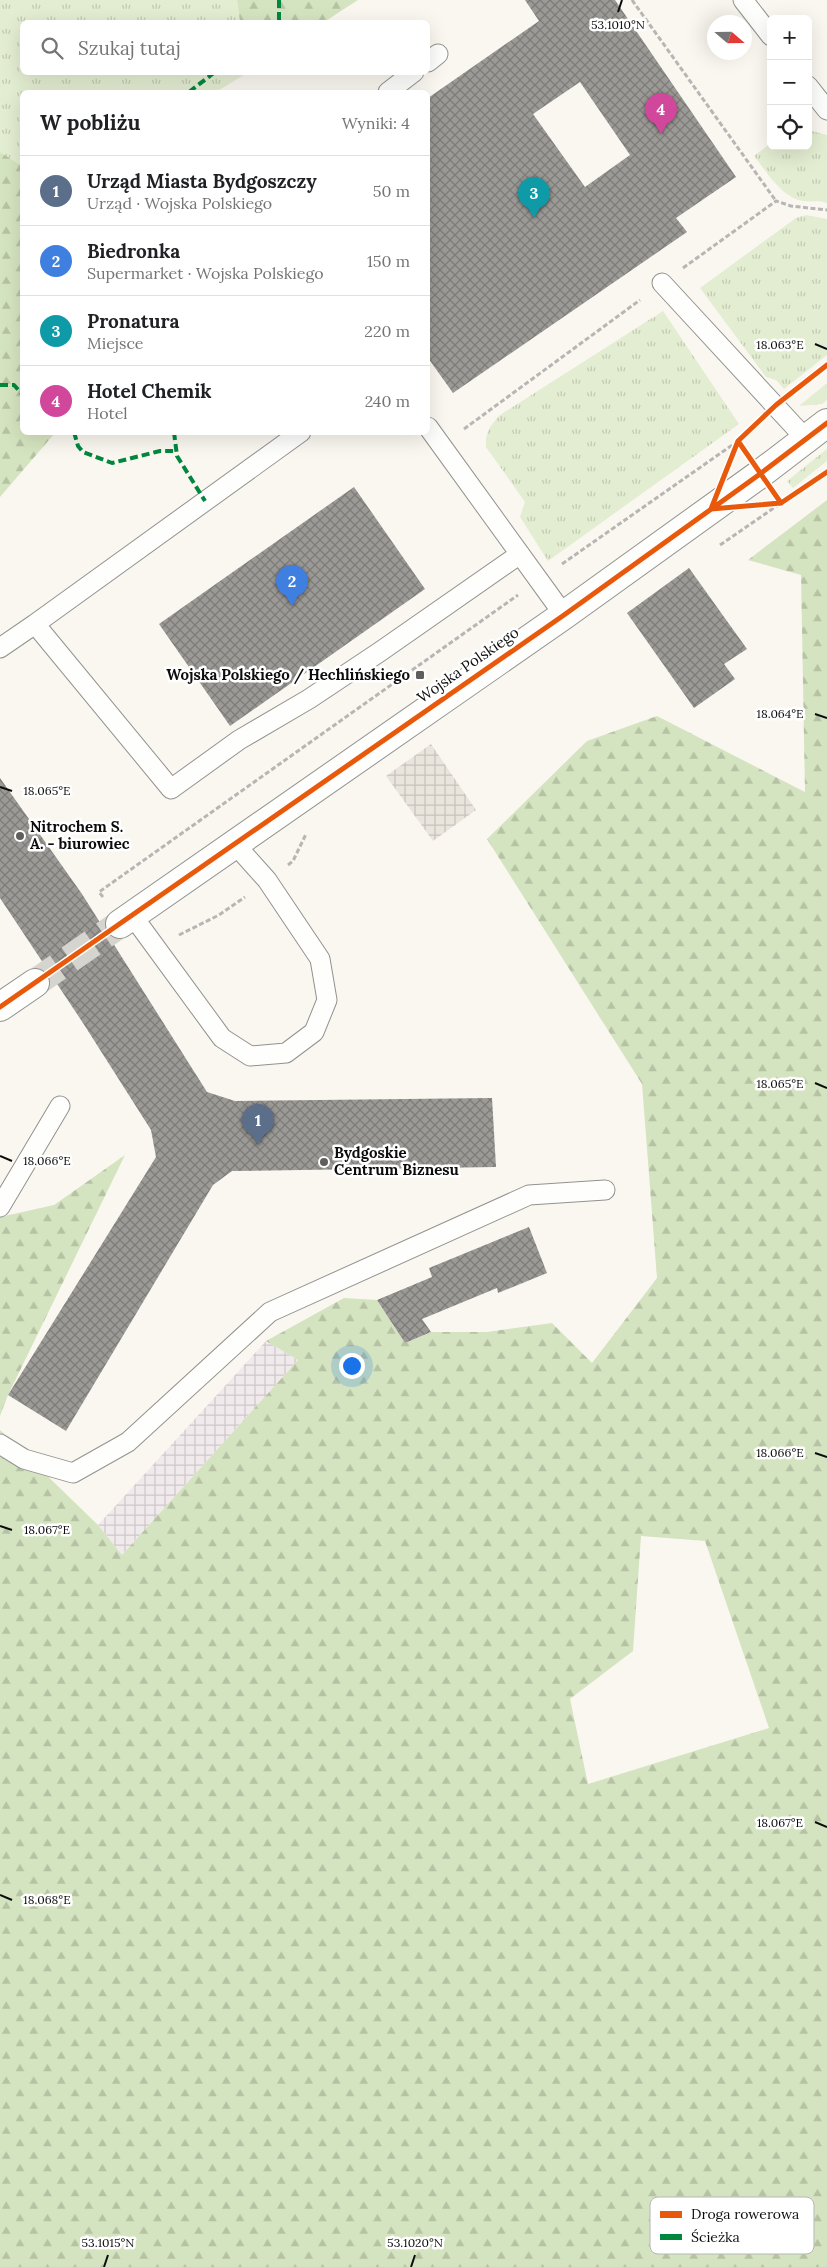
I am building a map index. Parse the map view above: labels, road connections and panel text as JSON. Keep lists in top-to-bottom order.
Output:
{
  "streets": {
    "street": ["Wojska Polskiego"]
  },
  "places": {
    "transit": ["Wojska Polskiego / Hechlińskiego"],
    "other": ["Nitrochem S. A. - biurowiec", "Bydgoskie Centrum Biznesu"]
  },
  "legend": ["Droga rowerowa", "Ścieżka"],
  "north": "right",
  "page": {
    "map_buttons": ["+", "−"],
    "search": "Szukaj tutaj",
    "heading": ["W pobliżu", "Wyniki: 4"],
    "pins": [
      "4",
      "3",
      "2",
      "1"
    ],
    "list": [
      {
        "mark": "1",
        "name": "Urząd Miasta Bydgoszczy",
        "note": "Urząd · Wojska Polskiego",
        "value": "50 m"
      },
      {
        "mark": "2",
        "name": "Biedronka",
        "note": "Supermarket · Wojska Polskiego",
        "value": "150 m"
      },
      {
        "mark": "3",
        "name": "Pronatura",
        "note": "Miejsce",
        "value": "220 m"
      },
      {
        "mark": "4",
        "name": "Hotel Chemik",
        "note": "Hotel",
        "value": "240 m"
      }
    ]
  },
  "coordinates": [
    "53.1010°N",
    "18.063°E",
    "18.064°E",
    "18.065°E",
    "18.066°E",
    "18.067°E",
    "18.068°E",
    "53.1015°N",
    "53.1020°N"
  ]
}
